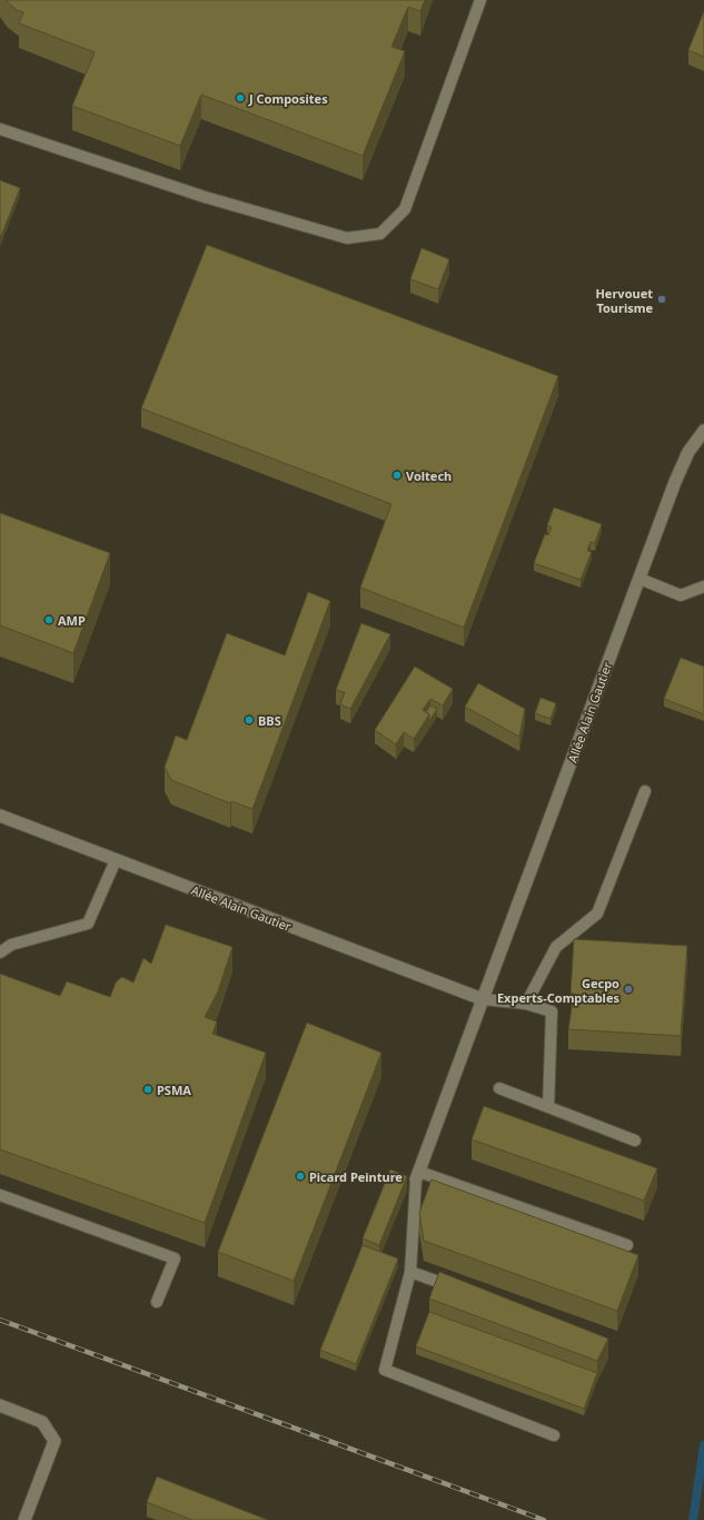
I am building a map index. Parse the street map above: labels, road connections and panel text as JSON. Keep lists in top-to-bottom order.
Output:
{
  "streets": {
    "street": ["Allée Alain Gautier"]
  },
  "places": [
    "J Composites",
    "Hervouet Tourisme",
    "Voltech",
    "AMP",
    "BBS",
    "Gecpo Experts-Comptables",
    "PSMA",
    "Picard Peinture"
  ]
}
